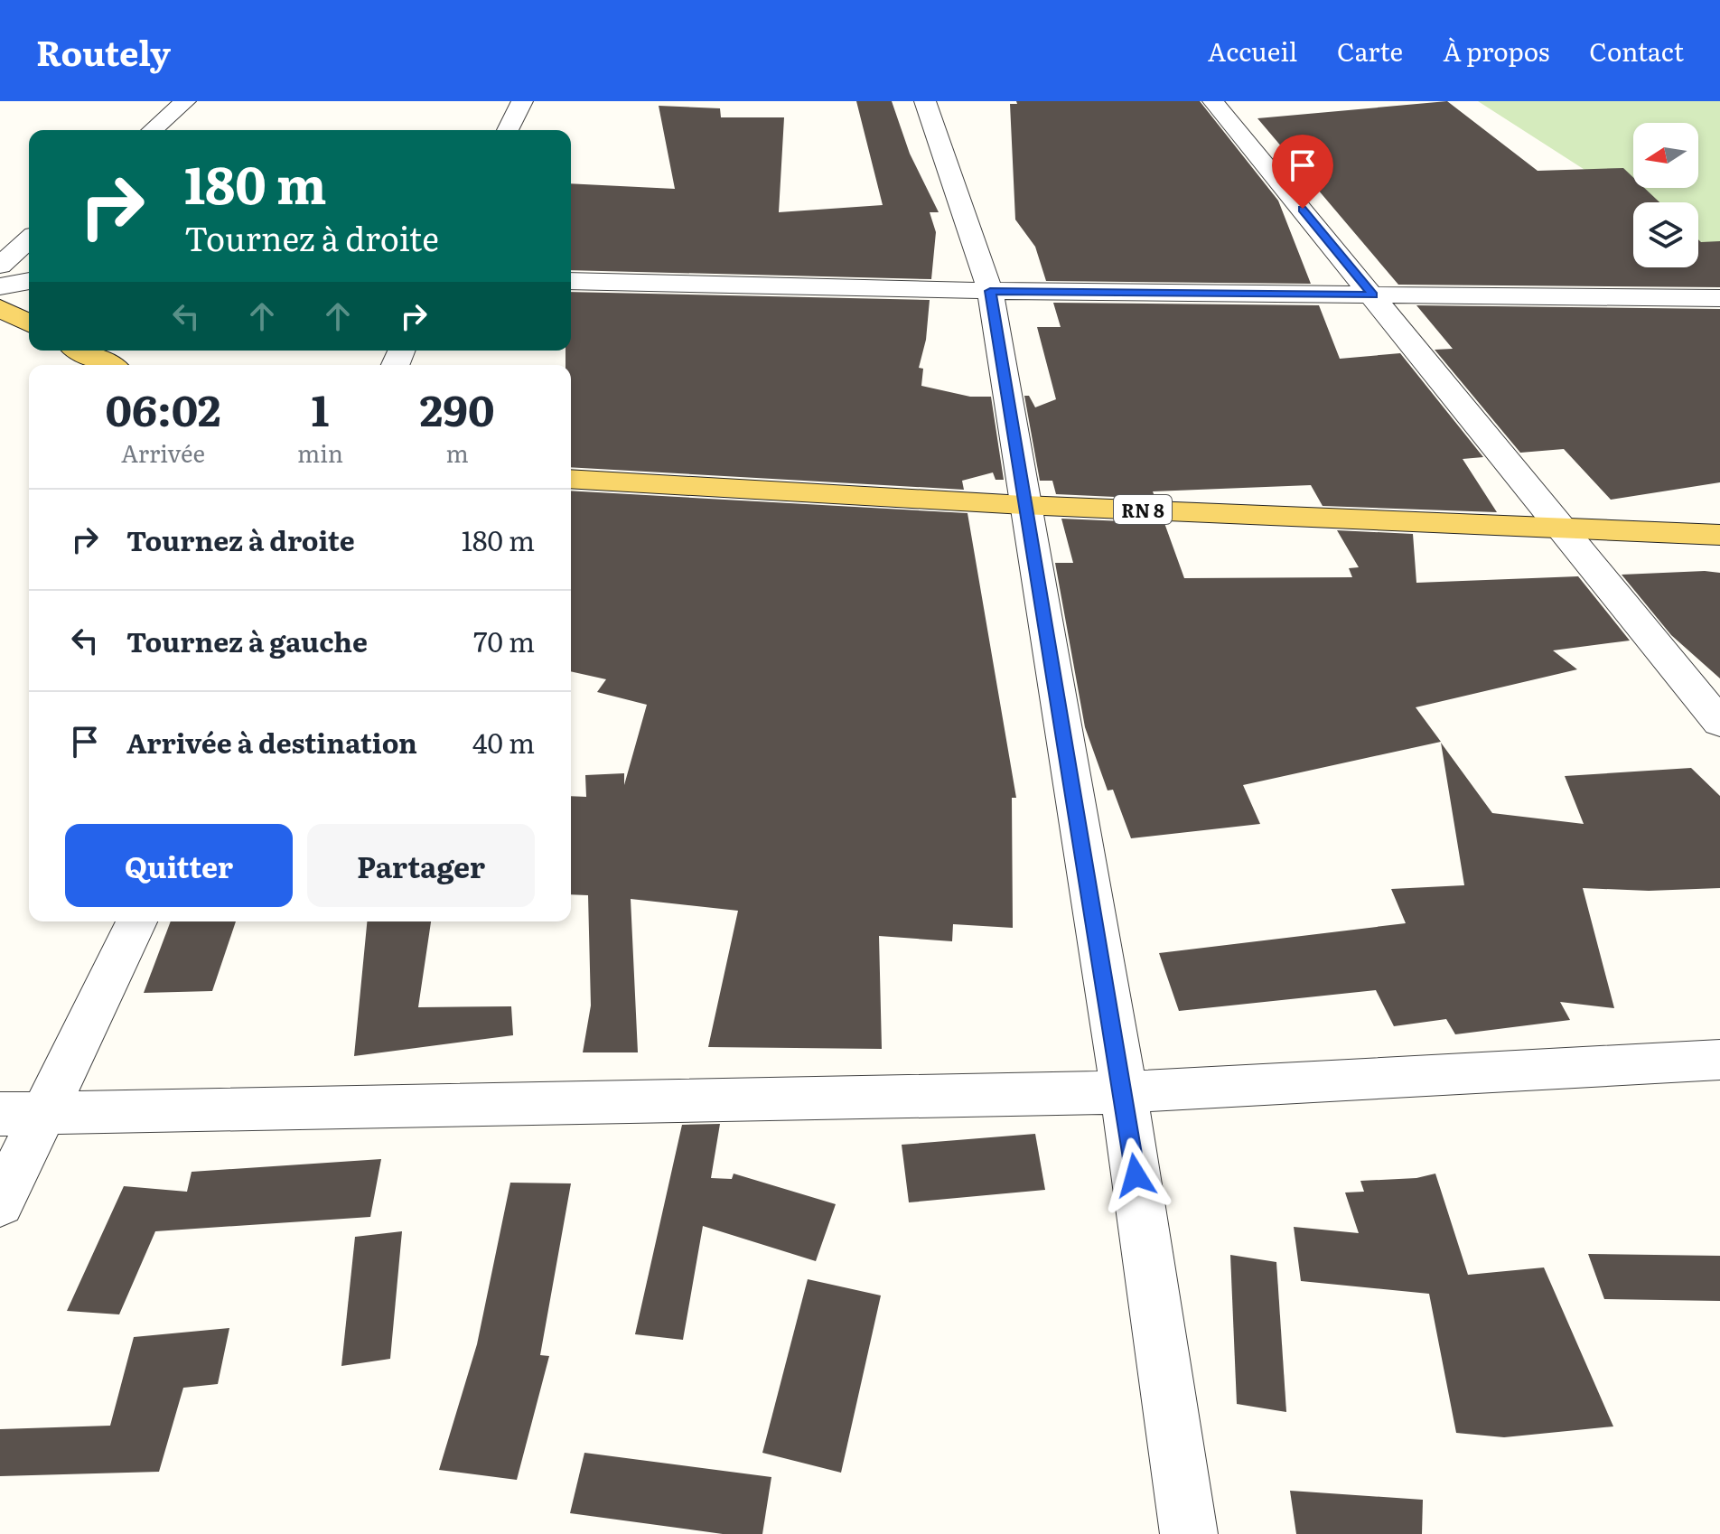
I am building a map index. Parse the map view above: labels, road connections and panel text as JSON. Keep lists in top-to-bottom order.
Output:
{
  "streets": {
    "main road": ["RN 8"]
  },
  "north": "left",
  "page": {
    "header": "Routely",
    "nav": [
      "Accueil",
      "Carte",
      "À propos",
      "Contact"
    ],
    "turn": ["180 m", "Tournez à droite"],
    "eta": [
      "06:02",
      "Arrivée",
      "1",
      "min",
      "290",
      "m"
    ],
    "list": [
      {
        "name": "Tournez à droite",
        "value": "180 m"
      },
      {
        "name": "Tournez à gauche",
        "value": "70 m"
      },
      {
        "name": "Arrivée à destination",
        "value": "40 m"
      }
    ],
    "buttons": ["Quitter", "Partager"]
  }
}
